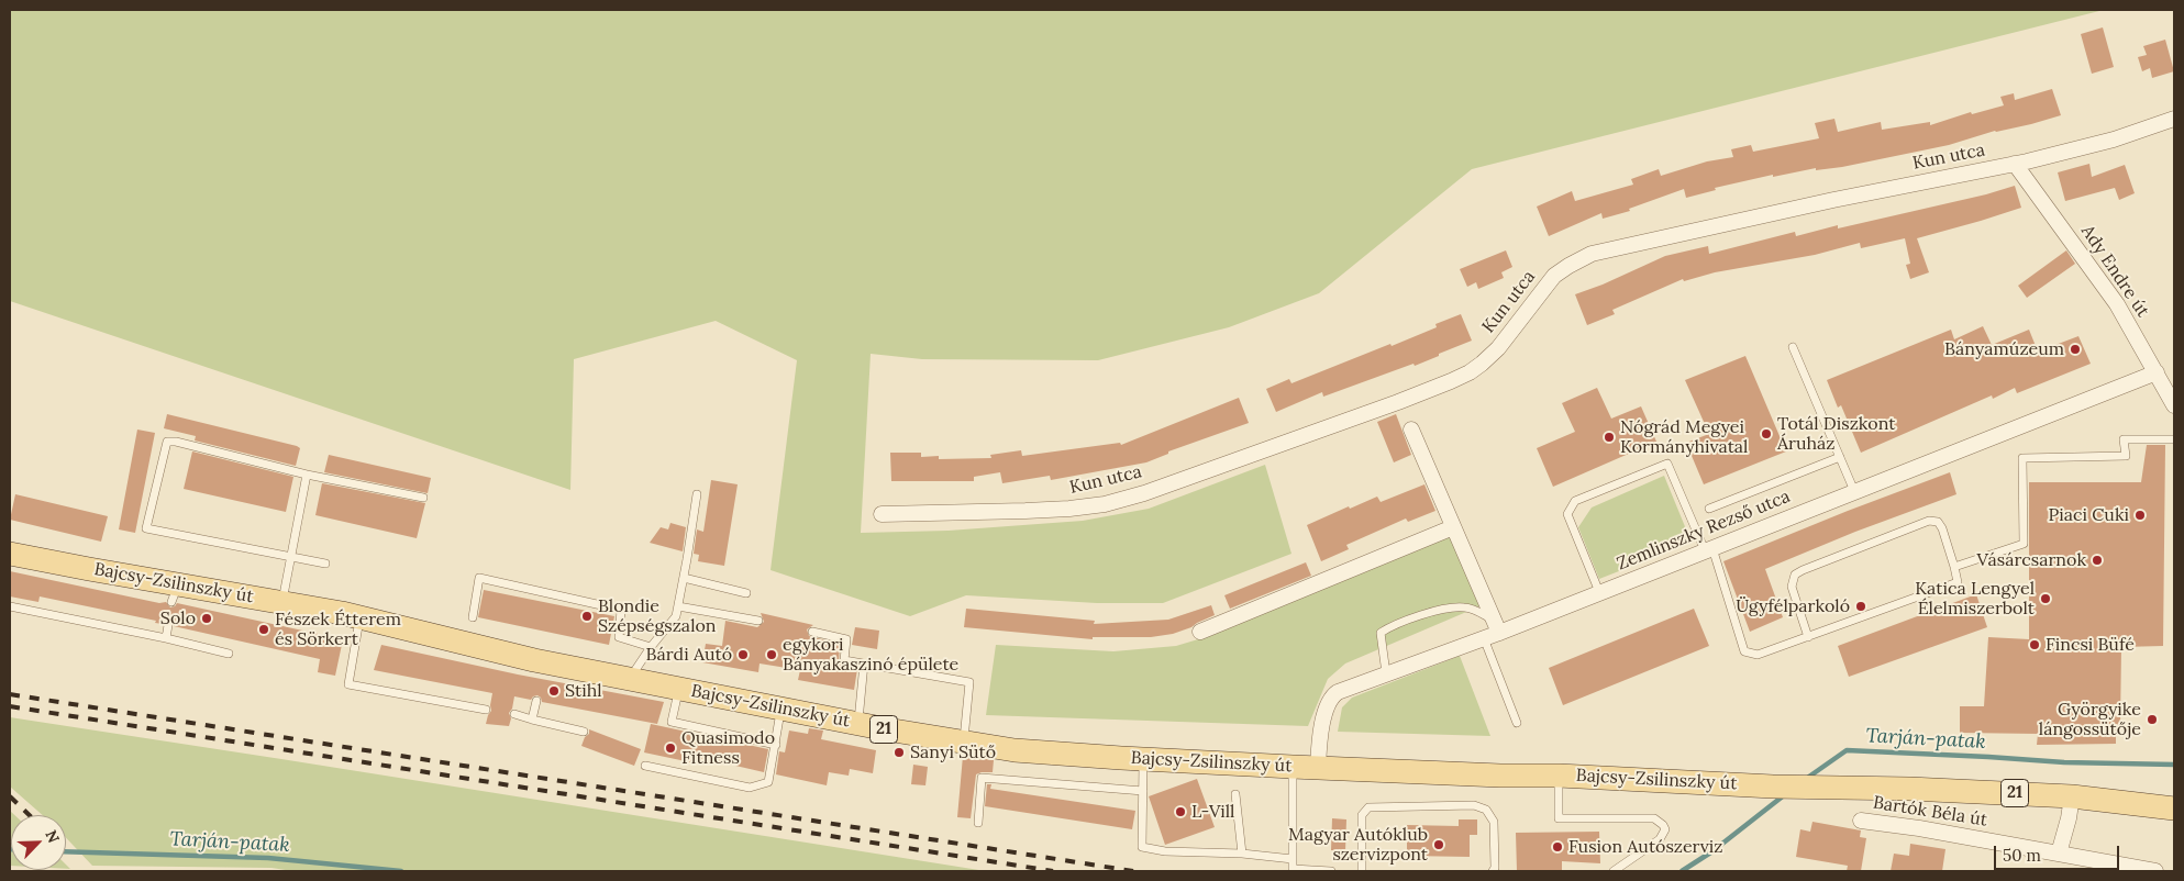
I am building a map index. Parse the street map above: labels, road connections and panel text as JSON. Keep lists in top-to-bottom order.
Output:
{
  "streets": {
    "main road": ["Bajcsy-Zsilinszky út", "21"],
    "street": [
      "Kun utca",
      "Ady Endre út",
      "Zemlinszky Rezső utca",
      "Bartók Béla út"
    ]
  },
  "crossings": [
    ["Kun utca", "Ady Endre út"],
    ["Ady Endre út", "Zemlinszky Rezső utca"],
    ["Zemlinszky Rezső utca", "Bajcsy-Zsilinszky út"],
    ["Bajcsy-Zsilinszky út", "21"]
  ],
  "water": ["Tarján-patak"],
  "places": [
    "Bányamúzeum",
    "Totál Diszkont Áruház",
    "Nógrád Megyei Kormányhivatal",
    "Piaci Cuki",
    "Vásárcsarnok",
    "Katica Lengyel Élelmiszerbolt",
    "Ügyfélparkoló",
    "Blondie Szépségszalon",
    "Solo",
    "Fészek Étterem és Sörkert",
    "Fincsi Büfé",
    "Bárdi Autó",
    "egykori Bányakaszinó épülete",
    "Stihl",
    "Györgyike lángossütője",
    "Quasimodo Fitness",
    "Sanyi Sütő",
    "L-Vill",
    "Magyar Autóklub szervizpont",
    "Fusion Autószerviz"
  ],
  "scale_bar": "50 m",
  "north": "top right"
}
